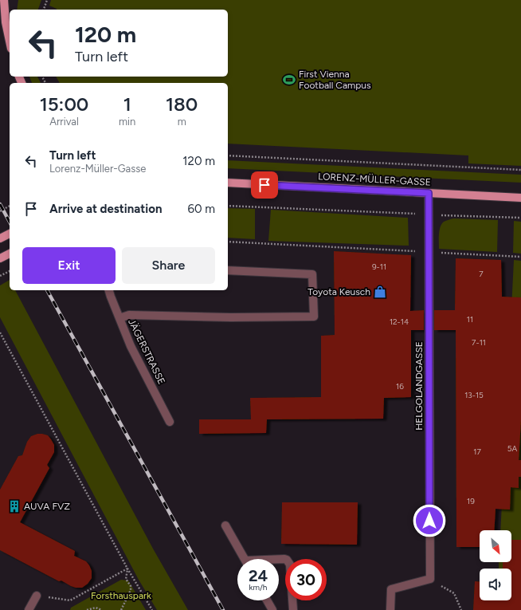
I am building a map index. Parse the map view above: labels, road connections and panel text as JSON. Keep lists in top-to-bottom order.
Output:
{
  "streets": {
    "main road": ["LORENZ-MÜLLER-GASSE"],
    "street": ["JÄGERSTRASSE", "HELGOLANDGASSE"]
  },
  "crossings": [
    ["LORENZ-MÜLLER-GASSE", "HELGOLANDGASSE"]
  ],
  "parks": ["Forsthauspark"],
  "places": {
    "sports": ["First Vienna Football Campus"],
    "shop": ["Toyota Keusch"],
    "building": ["AUVA FVZ"]
  },
  "house_numbers": [
    "9-11",
    "7",
    "11",
    "12-14",
    "7-11",
    "16",
    "13-15",
    "5A",
    "17",
    "19"
  ],
  "north": "bottom right",
  "page": {
    "turn": ["120 m", "Turn left"],
    "eta": [
      "15:00",
      "Arrival",
      "1",
      "min",
      "180",
      "m"
    ],
    "list": [
      {
        "name": "Turn left",
        "note": "Lorenz-Müller-Gasse",
        "value": "120 m"
      },
      {
        "name": "Arrive at destination",
        "value": "60 m"
      }
    ],
    "buttons": ["Exit", "Share"],
    "speed": "24 km/h",
    "limit": "30"
  }
}
